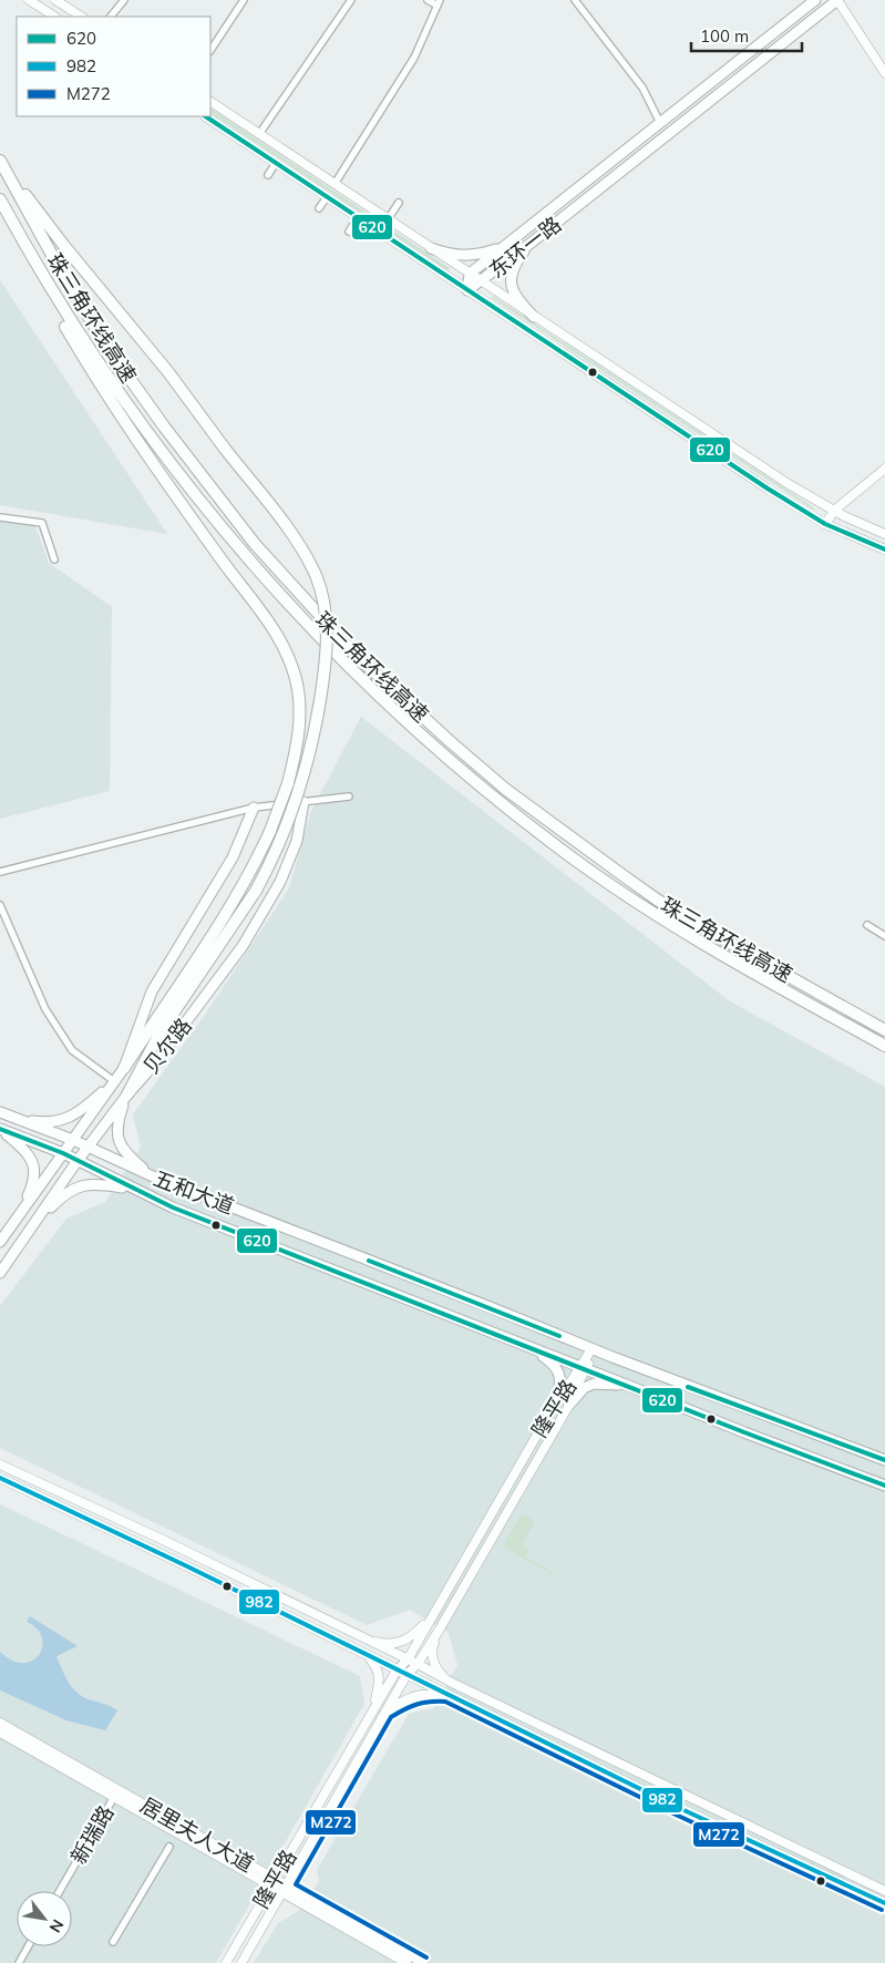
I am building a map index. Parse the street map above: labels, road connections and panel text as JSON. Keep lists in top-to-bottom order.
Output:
{
  "streets": {
    "highway": ["珠三角环线高速"],
    "main road": [
      "东环一路",
      "贝尔路",
      "五和大道",
      "隆平路",
      "居里夫人大道"
    ],
    "street": ["新瑞路"]
  },
  "crossings": [
    ["贝尔路", "五和大道"],
    ["五和大道", "隆平路"],
    ["隆平路", "居里夫人大道"],
    ["新瑞路", "居里夫人大道"]
  ],
  "lines": ["transit line 620", "transit line 982", "transit line M272"],
  "legend": ["620", "982", "M272"],
  "scale_bar": "100 m",
  "north": "bottom right"
}
